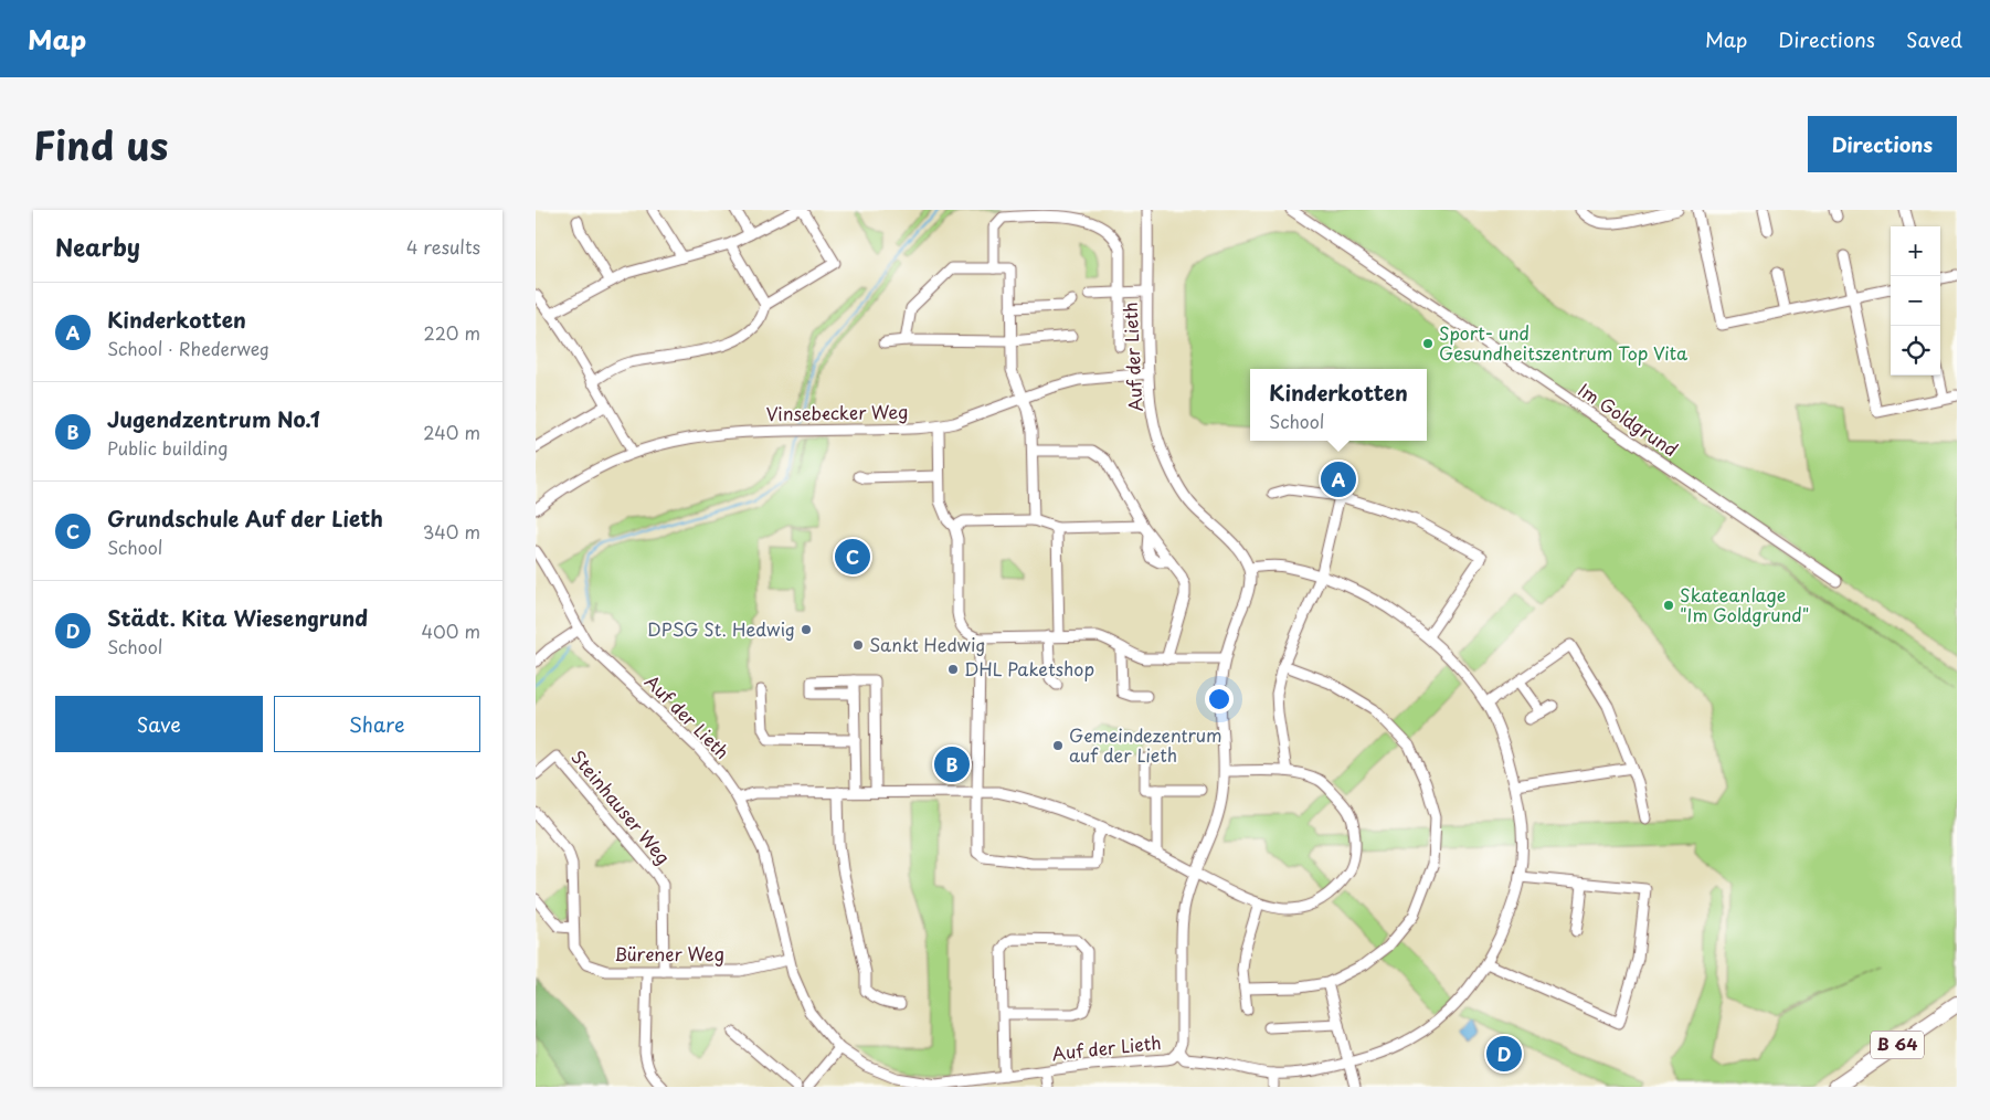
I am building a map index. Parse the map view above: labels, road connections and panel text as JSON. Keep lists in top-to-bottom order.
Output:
{
  "streets": {
    "highway": ["B 64"],
    "street": [
      "Auf der Lieth",
      "Vinsebecker Weg",
      "Im Goldgrund",
      "Steinhauser Weg",
      "Bürener Weg"
    ]
  },
  "crossings": [
    ["Auf der Lieth", "Vinsebecker Weg"],
    ["Auf der Lieth", "Bürener Weg"],
    ["Steinhauser Weg", "Bürener Weg"]
  ],
  "places": [
    "Sport- und Gesundheitszentrum Top Vita",
    "Skateanlage \"Im Goldgrund\"",
    "DPSG St. Hedwig",
    "Sankt Hedwig",
    "DHL Paketshop",
    "Gemeindezentrum auf der Lieth"
  ],
  "page": {
    "header": "Map",
    "nav": ["Map", "Directions", "Saved"],
    "title": "Find us",
    "buttons": [
      "Directions",
      ["Save", "Share"]
    ],
    "heading": ["Nearby", "4 results"],
    "map_buttons": ["+", "−"],
    "list": [
      {
        "mark": "A",
        "name": "Kinderkotten",
        "note": "School · Rhederweg",
        "value": "220 m"
      },
      {
        "mark": "B",
        "name": "Jugendzentrum No.1",
        "note": "Public building",
        "value": "240 m"
      },
      {
        "mark": "C",
        "name": "Grundschule Auf der Lieth",
        "note": "School",
        "value": "340 m"
      },
      {
        "mark": "D",
        "name": "Städt. Kita Wiesengrund",
        "note": "School",
        "value": "400 m"
      }
    ],
    "popup": ["Kinderkotten", "School"],
    "pins": [
      "A",
      "C",
      "B",
      "D"
    ]
  }
}
